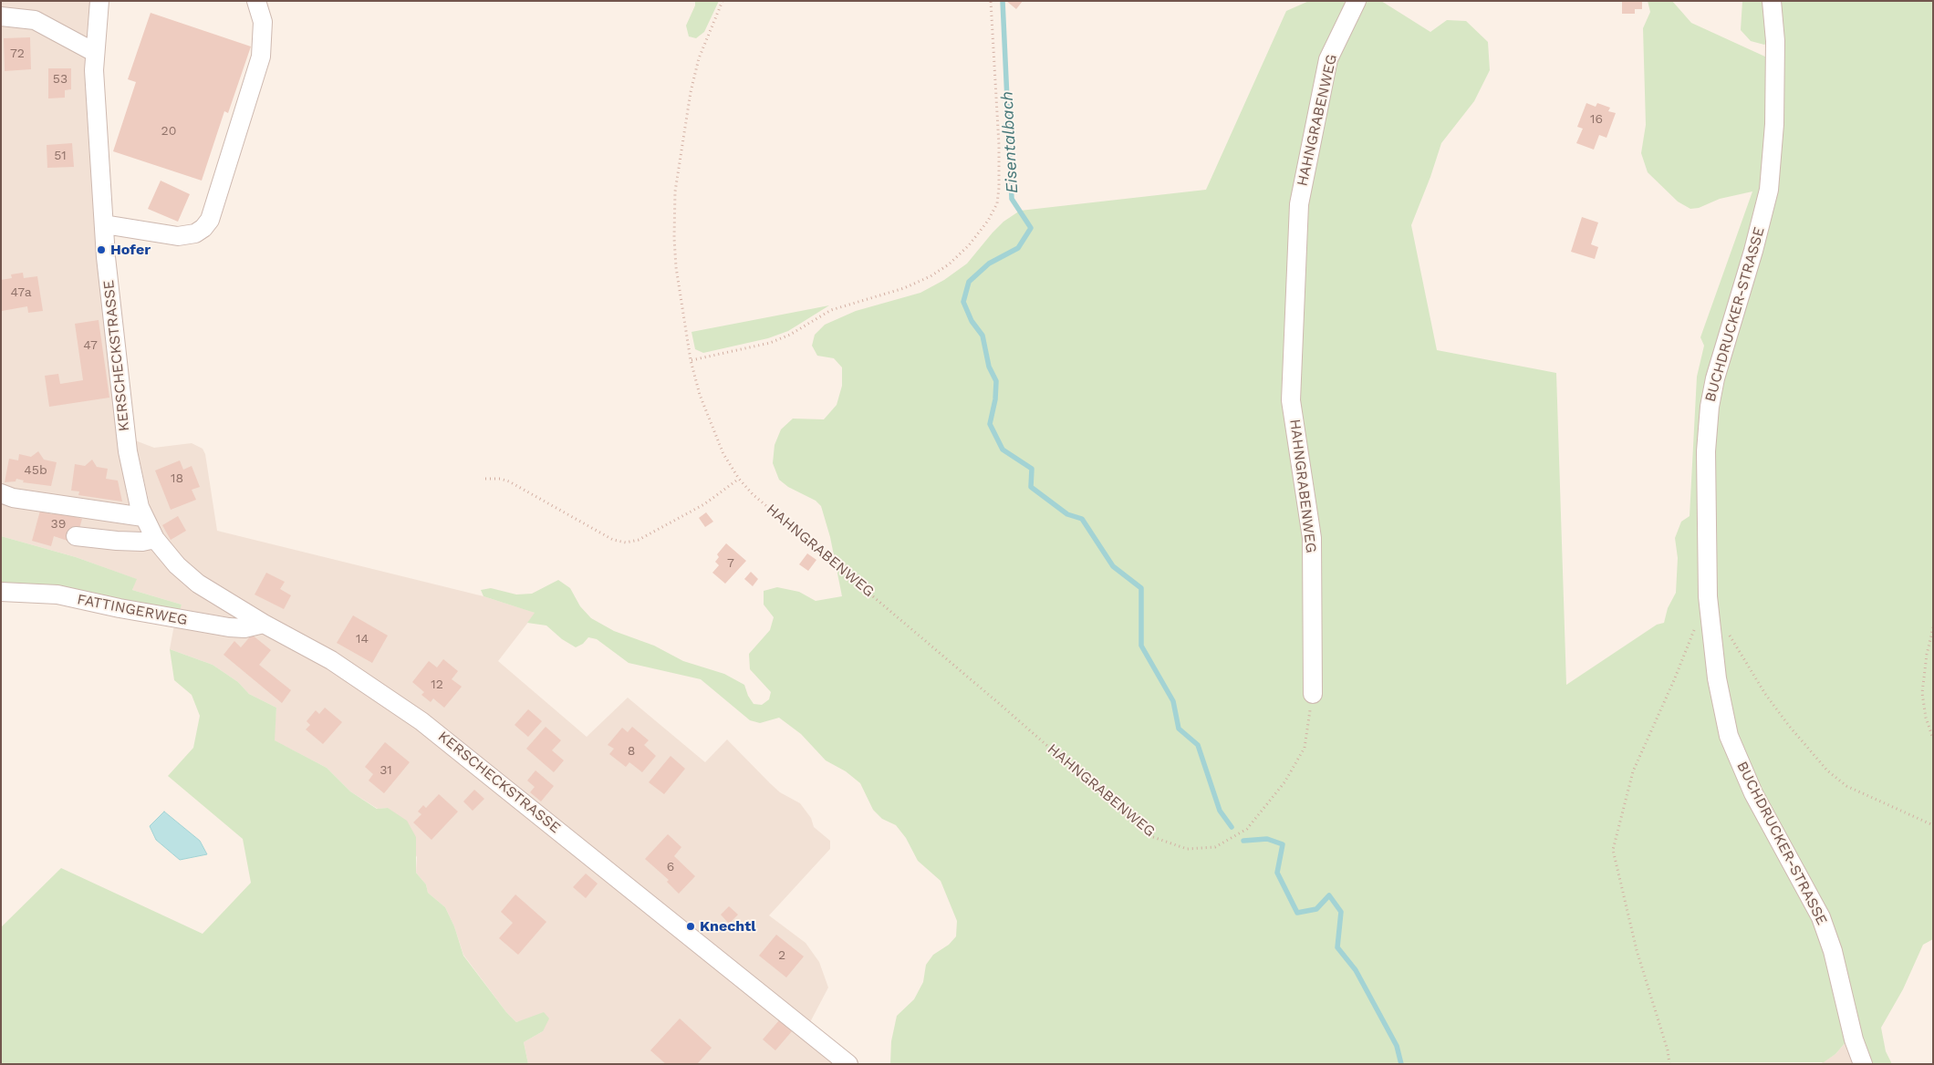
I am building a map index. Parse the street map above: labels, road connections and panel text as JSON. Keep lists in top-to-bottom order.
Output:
{
  "streets": {
    "street": [
      "HAHNGRABENWEG",
      "BUCHDRUCKER-STRASSE",
      "KERSCHECKSTRASSE",
      "FATTINGERWEG"
    ]
  },
  "crossings": [
    ["KERSCHECKSTRASSE", "FATTINGERWEG"]
  ],
  "water": ["Eisentalbach"],
  "places": ["Hofer", "Knechtl"],
  "house_numbers": [
    "72",
    "53",
    "16",
    "20",
    "51",
    "47a",
    "47",
    "45b",
    "18",
    "39",
    "7",
    "14",
    "12",
    "8",
    "31",
    "6",
    "2"
  ]
}
